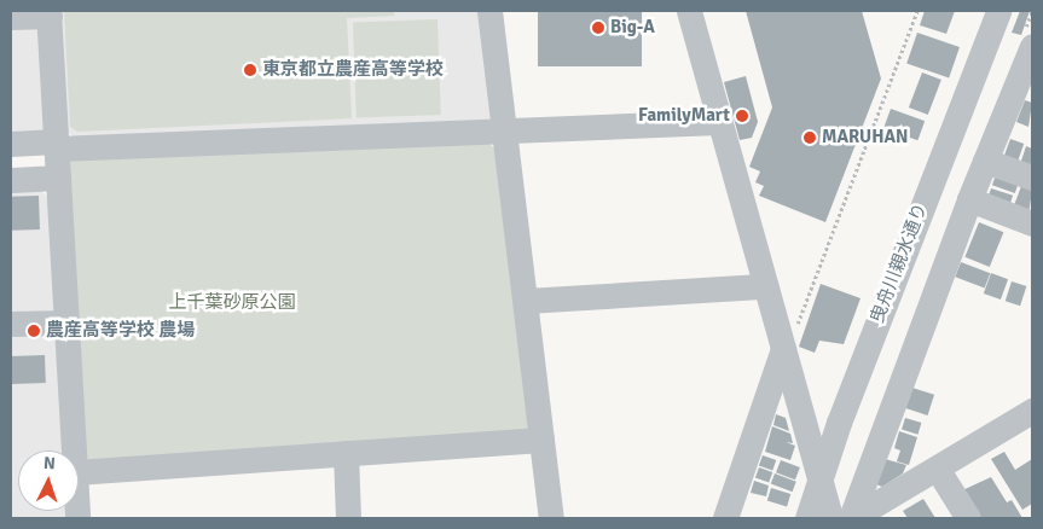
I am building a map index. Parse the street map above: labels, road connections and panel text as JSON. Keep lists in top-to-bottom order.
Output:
{
  "streets": {
    "street": ["曳舟川親水通り"]
  },
  "parks": ["上千葉砂原公園"],
  "places": [
    "Big-A",
    "東京都立農産高等学校",
    "FamilyMart",
    "MARUHAN",
    "農産高等学校 農場"
  ],
  "north": "top"
}
